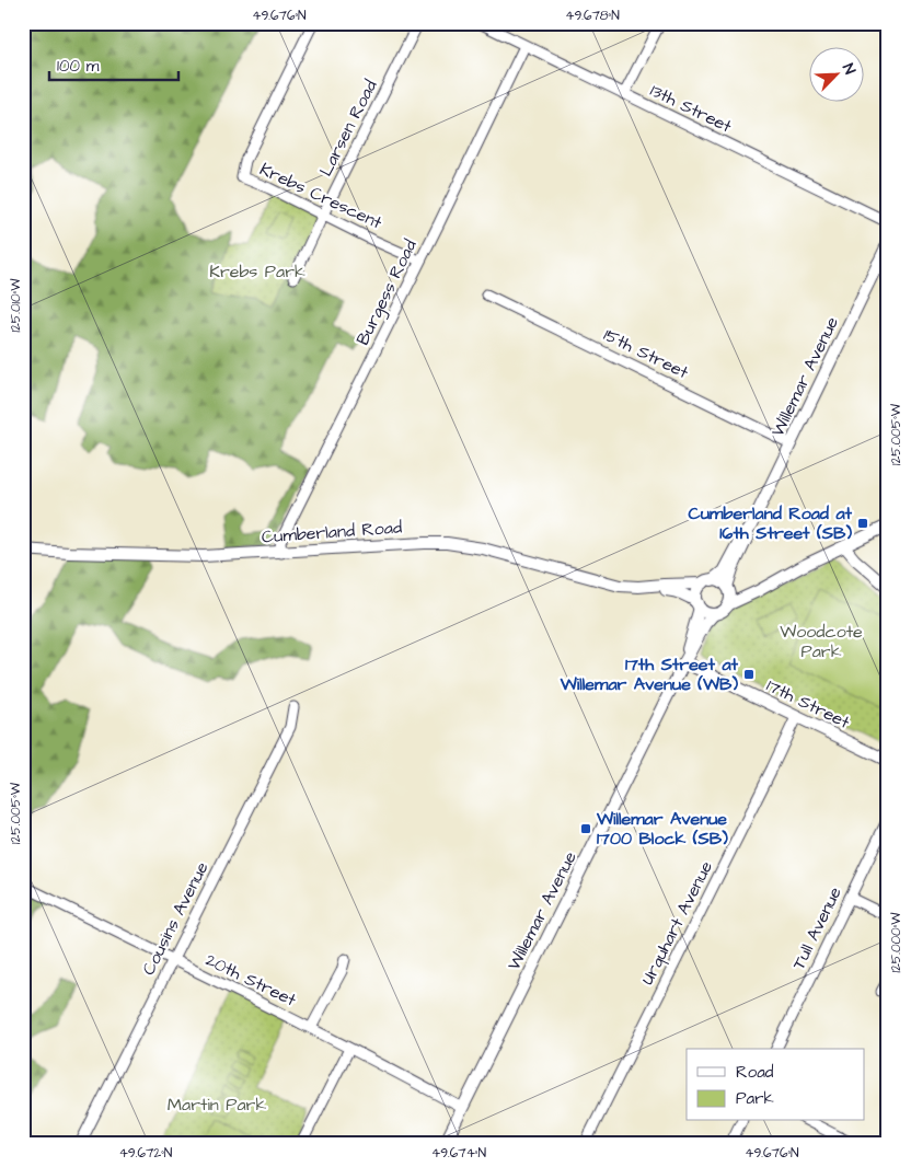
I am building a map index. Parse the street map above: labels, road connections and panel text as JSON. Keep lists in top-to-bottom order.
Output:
{
  "streets": {
    "street": [
      "13th Street",
      "Larsen Road",
      "Krebs Crescent",
      "Burgess Road",
      "15th Street",
      "Willemar Avenue",
      "Cumberland Road",
      "17th Street",
      "Cousins Avenue",
      "Urquhart Avenue",
      "Tull Avenue",
      "20th Street"
    ]
  },
  "crossings": [
    ["13th Street", "Burgess Road"],
    ["Larsen Road", "Krebs Crescent"],
    ["Krebs Crescent", "Burgess Road"],
    ["Burgess Road", "Cumberland Road"],
    ["15th Street", "Willemar Avenue"],
    ["Willemar Avenue", "Cumberland Road"],
    ["Willemar Avenue", "17th Street"],
    ["Willemar Avenue", "20th Street"],
    ["17th Street", "Urquhart Avenue"],
    ["Cousins Avenue", "20th Street"]
  ],
  "parks": ["Krebs Park", "Woodcote Park", "Martin Park"],
  "places": {
    "transit": ["Cumberland Road at 16th Street (SB)", "17th Street at Willemar Avenue (WB)", "Willemar Avenue 1700 Block (SB)"]
  },
  "legend": ["Road", "Park"],
  "scale_bar": "100 m",
  "north": "top right",
  "coordinates": [
    "49.676°N",
    "49.678°N",
    "125.010°W",
    "125.005°W",
    "125.000°W",
    "49.672°N",
    "49.674°N"
  ]
}
